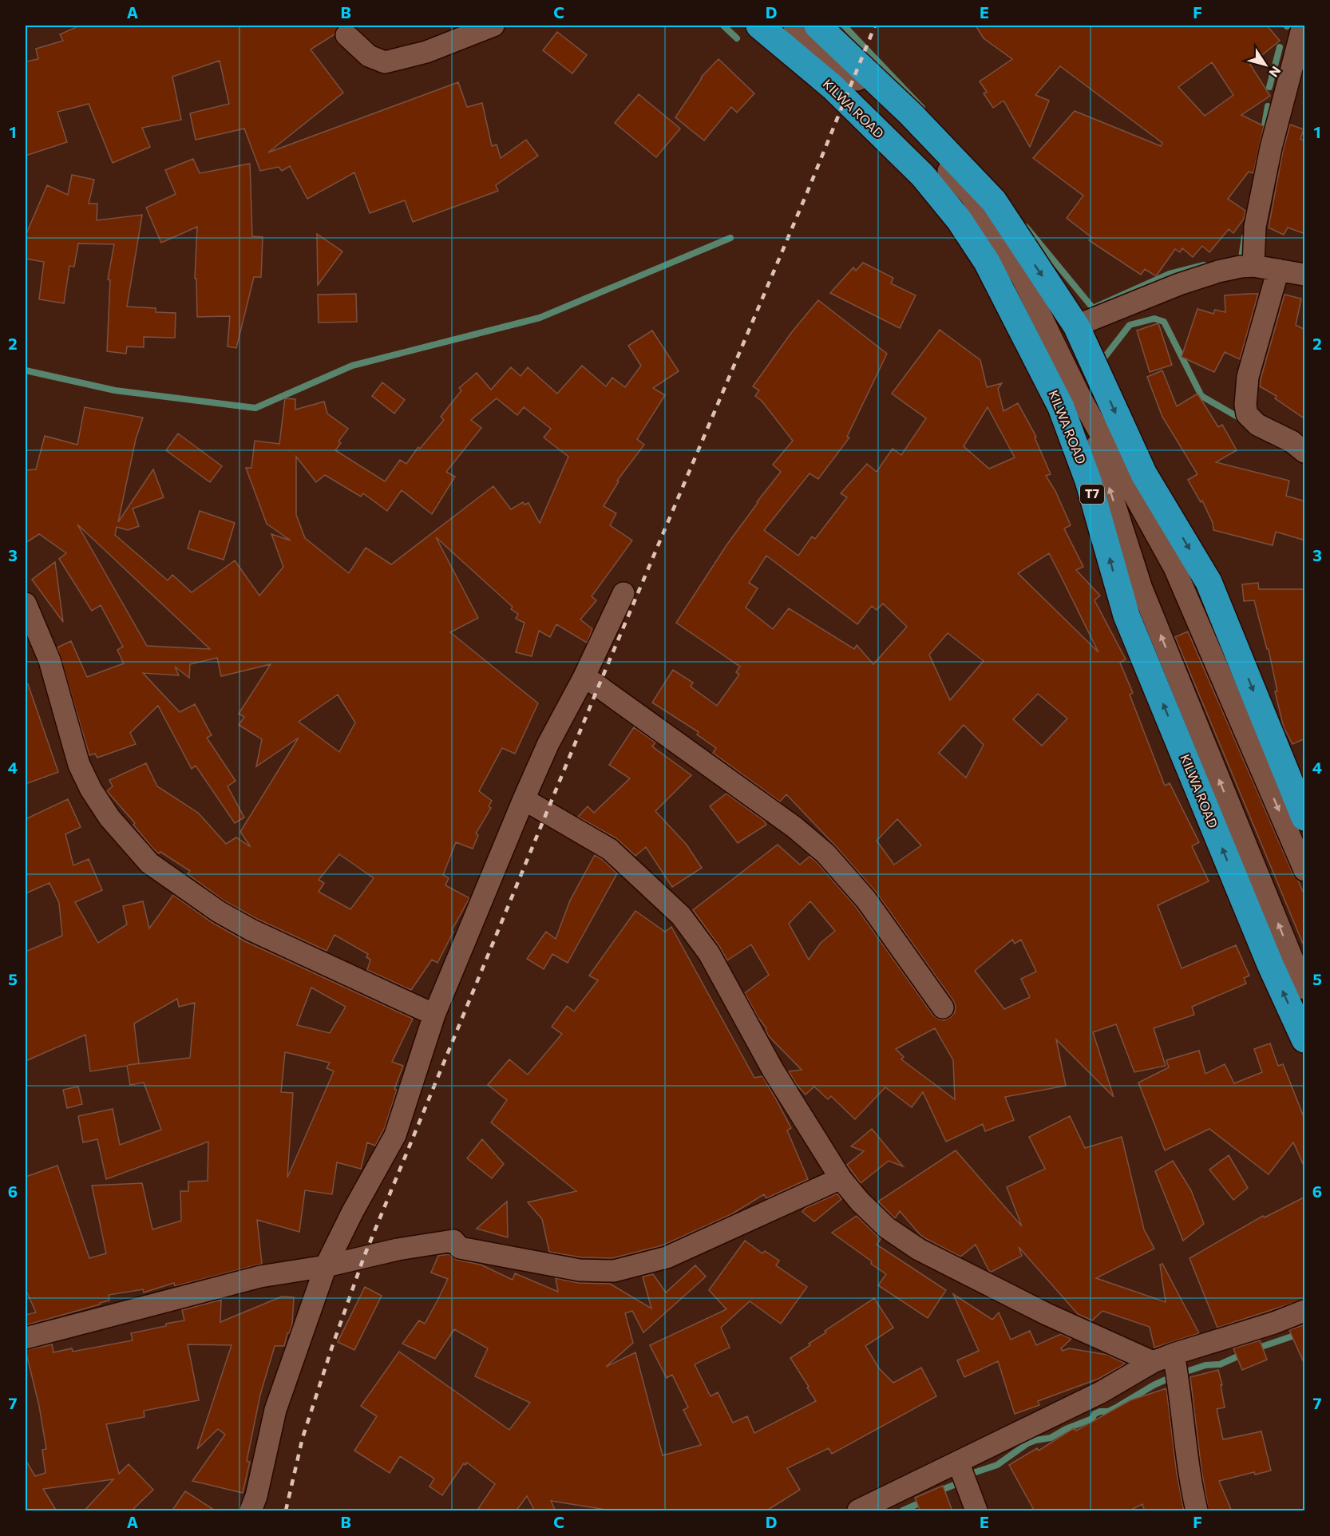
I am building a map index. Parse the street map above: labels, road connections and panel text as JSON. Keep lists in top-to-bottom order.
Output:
{
  "streets": {
    "highway": ["KILWA ROAD", "T7"]
  },
  "north": "bottom right",
  "grid": {
    "columns": [
      "A",
      "B",
      "C",
      "D",
      "E",
      "F"
    ],
    "rows": [
      "1",
      "2",
      "3",
      "4",
      "5",
      "6",
      "7"
    ]
  }
}
